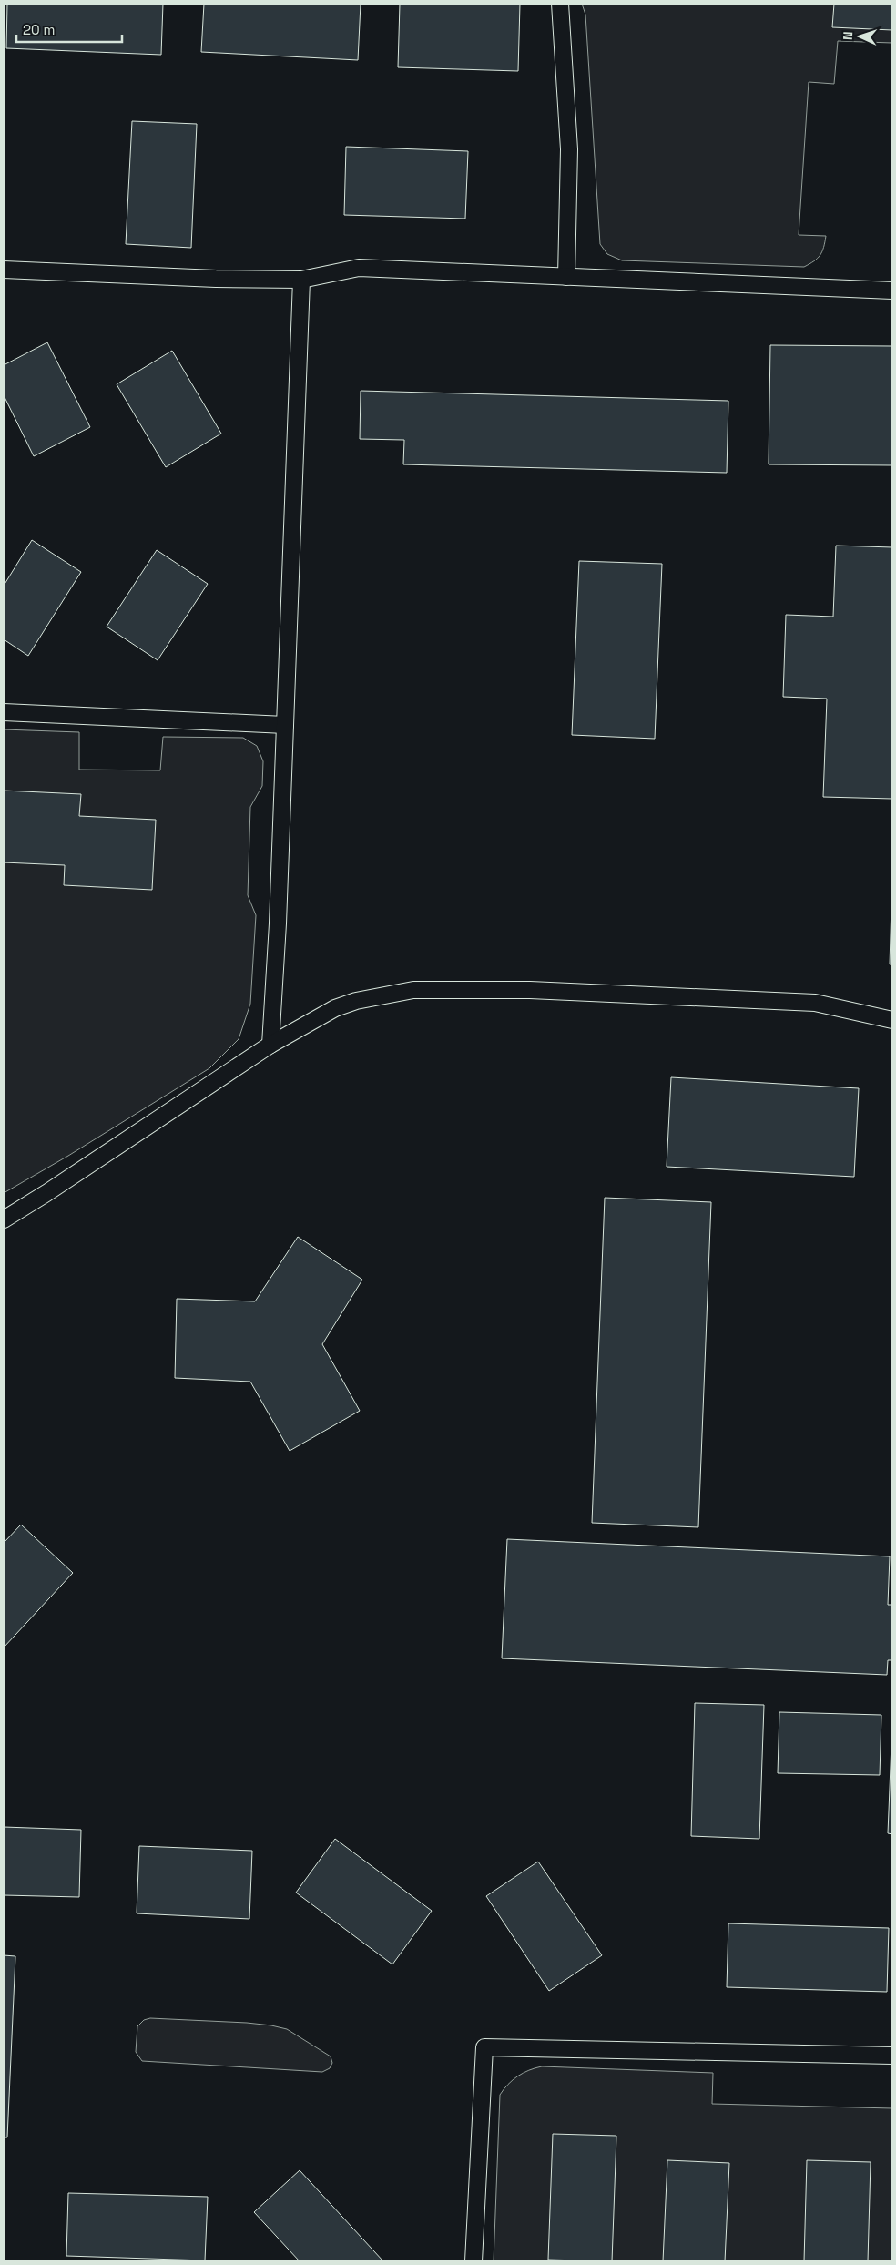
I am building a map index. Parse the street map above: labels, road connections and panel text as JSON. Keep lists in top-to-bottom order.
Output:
{
  "scale_bar": "20 m",
  "north": "left"
}
